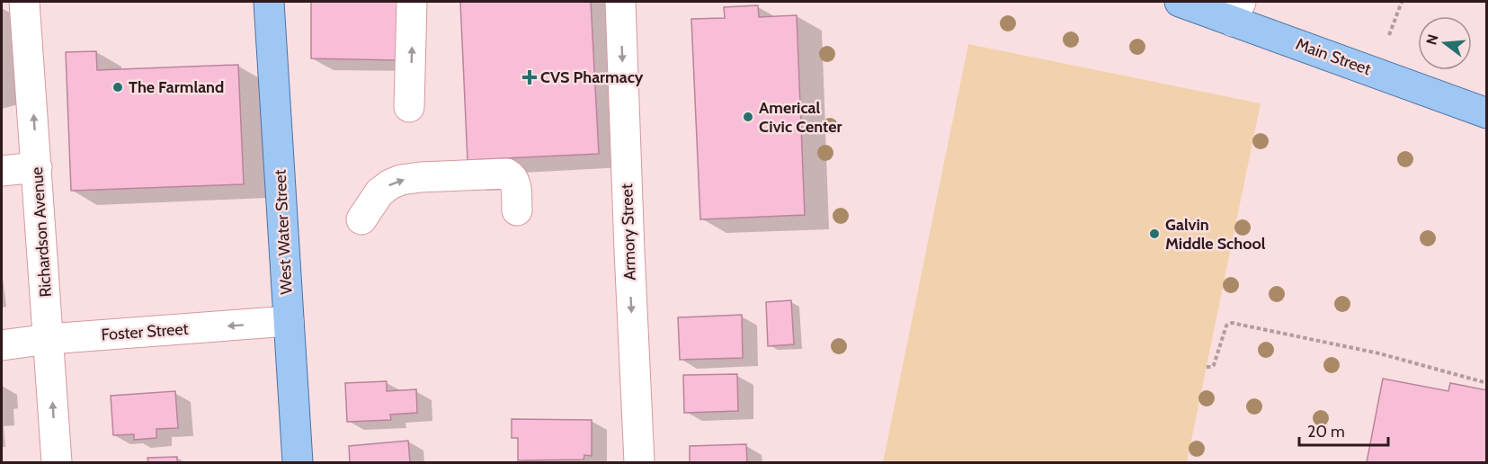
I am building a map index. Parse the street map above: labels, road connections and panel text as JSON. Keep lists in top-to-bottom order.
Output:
{
  "streets": {
    "main road": ["Main Street", "West Water Street"],
    "street": ["Richardson Avenue", "Armory Street", "Foster Street"]
  },
  "crossings": [
    ["Richardson Avenue", "Foster Street"],
    ["West Water Street", "Foster Street"]
  ],
  "one_way": ["Richardson Avenue", "Armory Street", "Foster Street"],
  "places": {
    "health": ["CVS Pharmacy"],
    "other": ["The Farmland", "Americal Civic Center", "Galvin Middle School"]
  },
  "scale_bar": "20 m",
  "north": "left"
}
